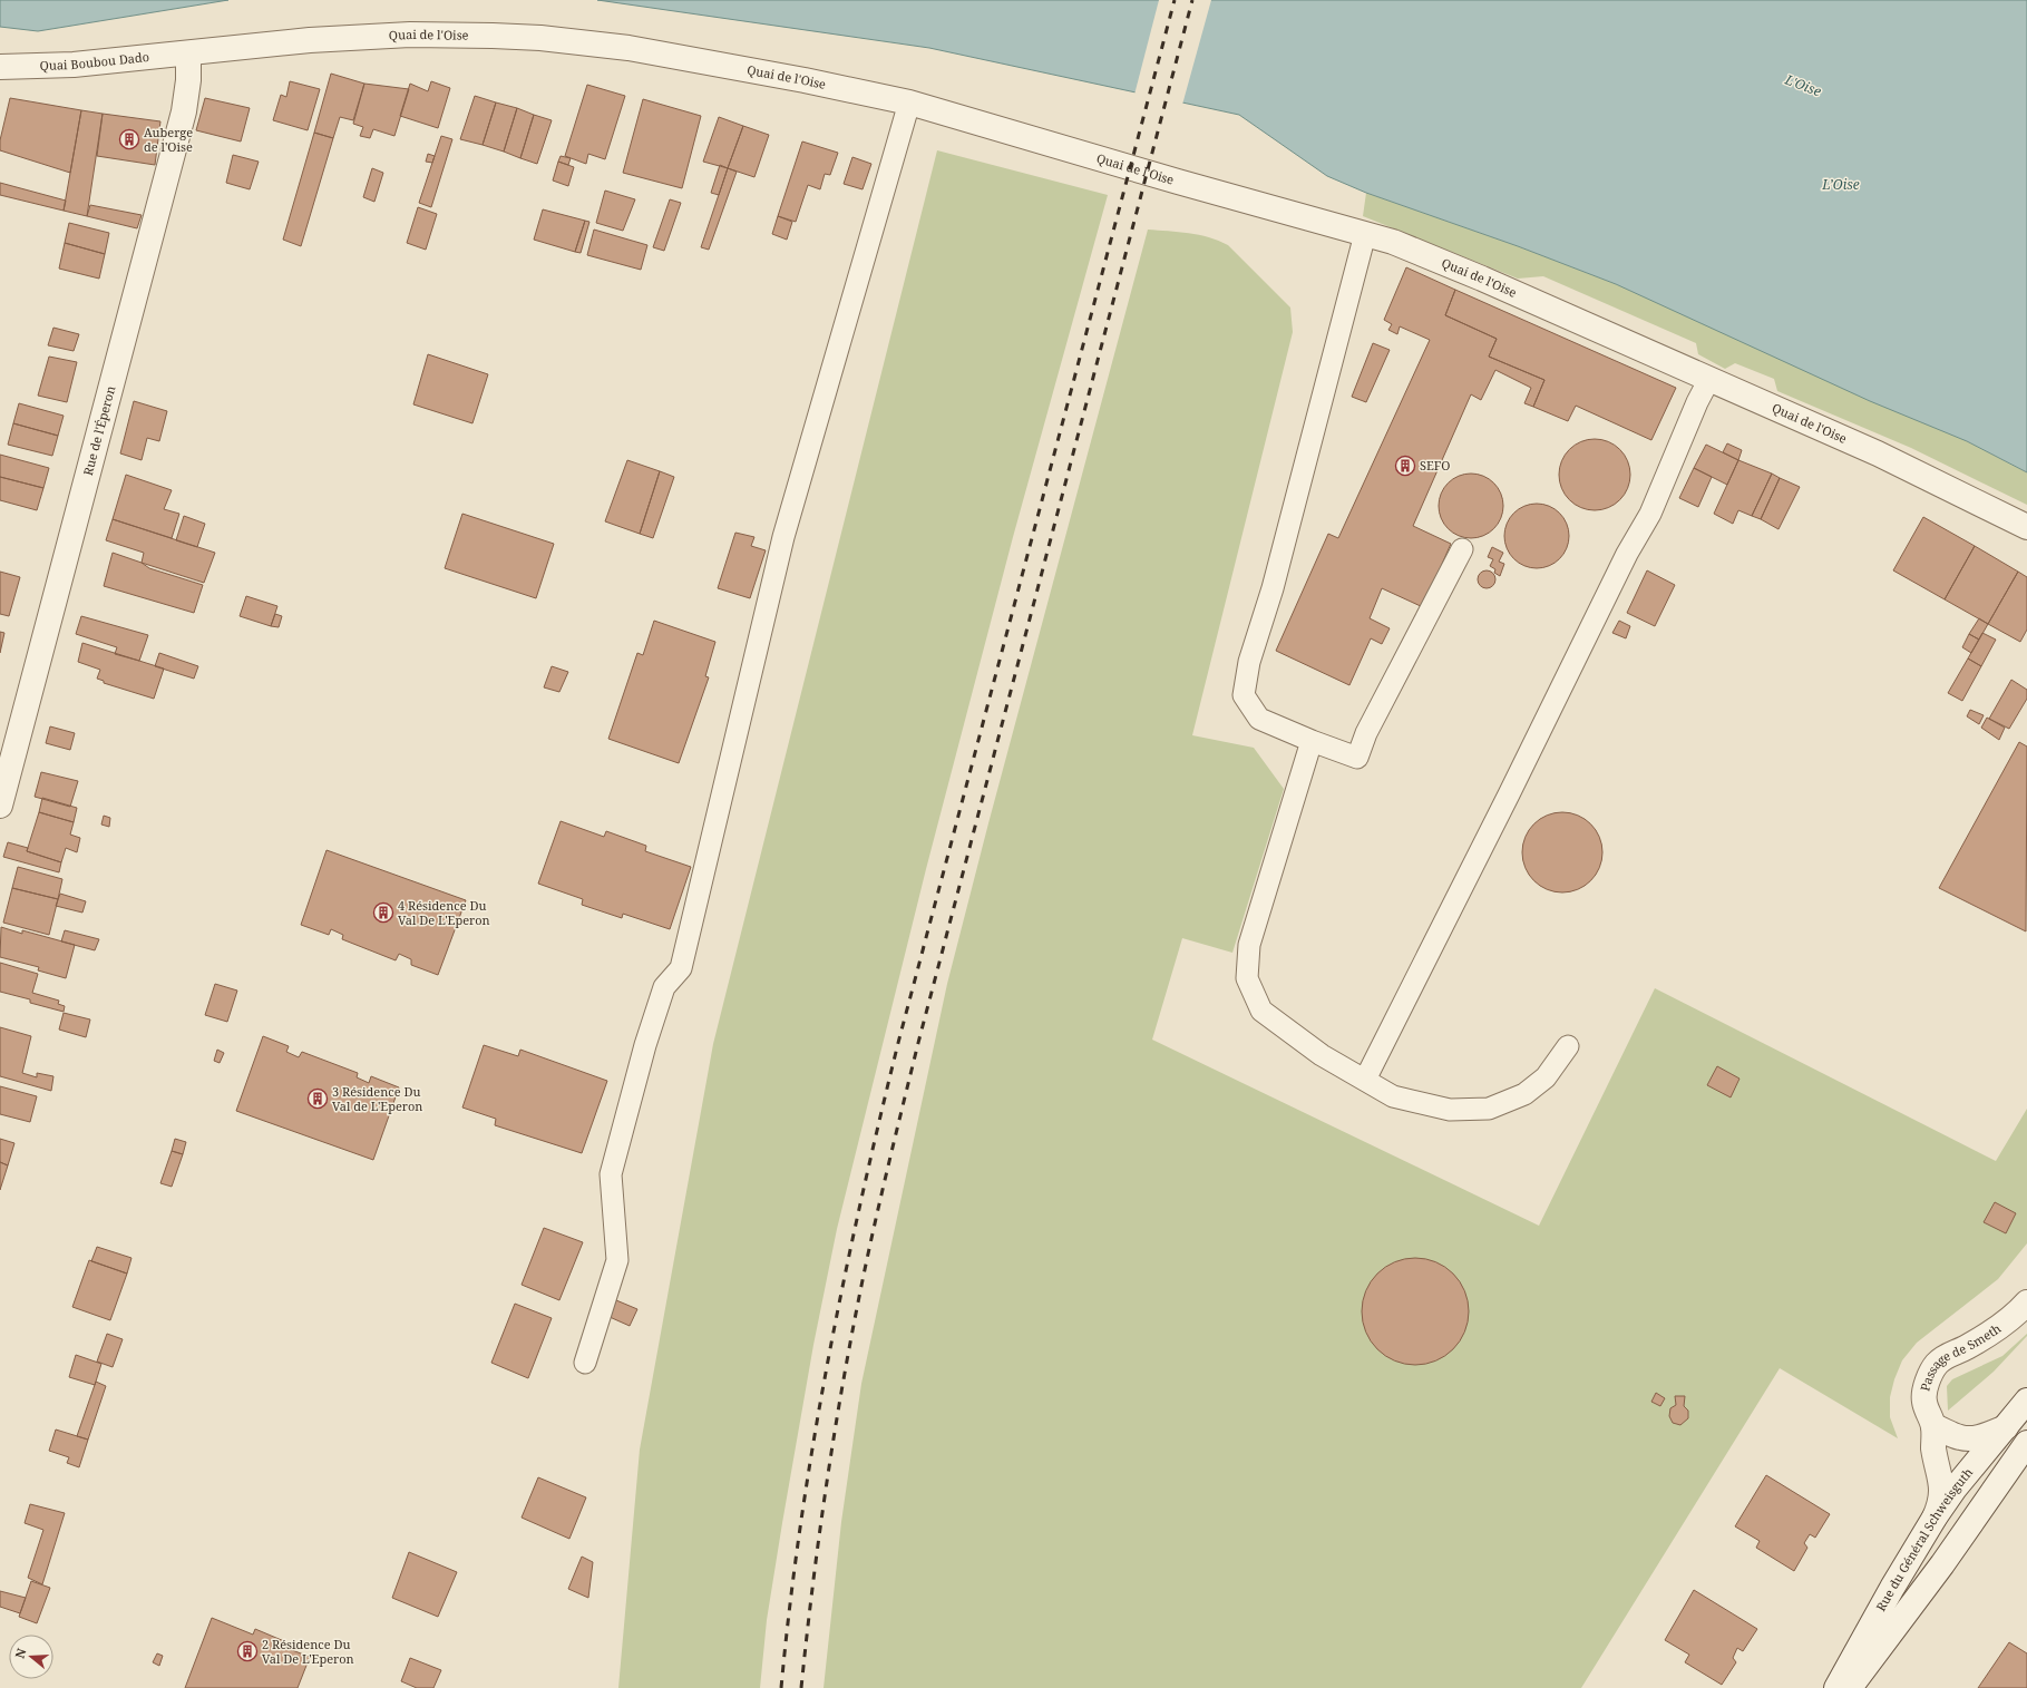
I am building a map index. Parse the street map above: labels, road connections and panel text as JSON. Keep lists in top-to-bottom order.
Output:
{
  "streets": {
    "street": [
      "Quai de l'Oise",
      "Quai Boubou Dado",
      "Rue de l'Éperon",
      "Passage de Smeth",
      "Rue du Général Schweisguth"
    ]
  },
  "crossings": [
    ["Quai de l'Oise", "Quai Boubou Dado"],
    ["Quai de l'Oise", "Rue de l'Éperon"],
    ["Quai Boubou Dado", "Rue de l'Éperon"],
    ["Passage de Smeth", "Rue du Général Schweisguth"]
  ],
  "water": ["L'Oise", "L’Oise"],
  "places": {
    "building": [
      "Auberge de l'Oise",
      "SEFO",
      "4 Résidence Du Val De L'Eperon",
      "3 Résidence Du Val de L'Eperon",
      "2 Résidence Du Val De L'Eperon"
    ]
  },
  "north": "left"
}
